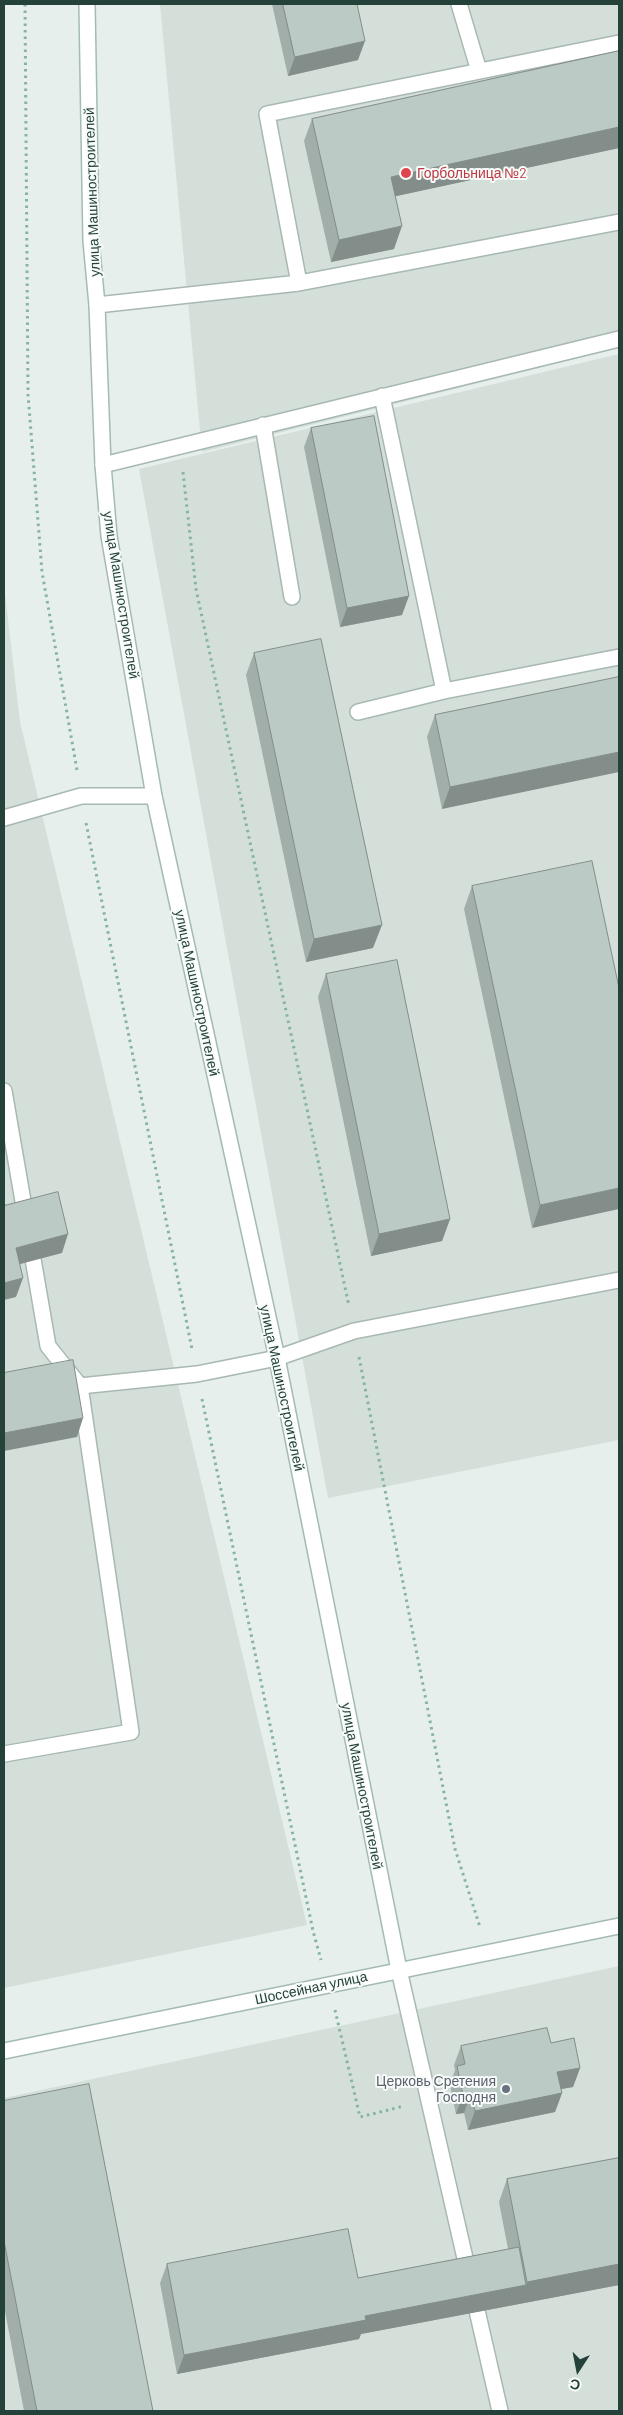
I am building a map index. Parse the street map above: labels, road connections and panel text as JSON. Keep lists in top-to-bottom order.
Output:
{
  "streets": {
    "street": ["улица Машиностроителей", "Шоссейная улица"]
  },
  "crossings": [
    ["улица Машиностроителей", "Шоссейная улица"]
  ],
  "places": ["Горбольница №2", "Церковь Сретения Господня"],
  "north": "bottom"
}
